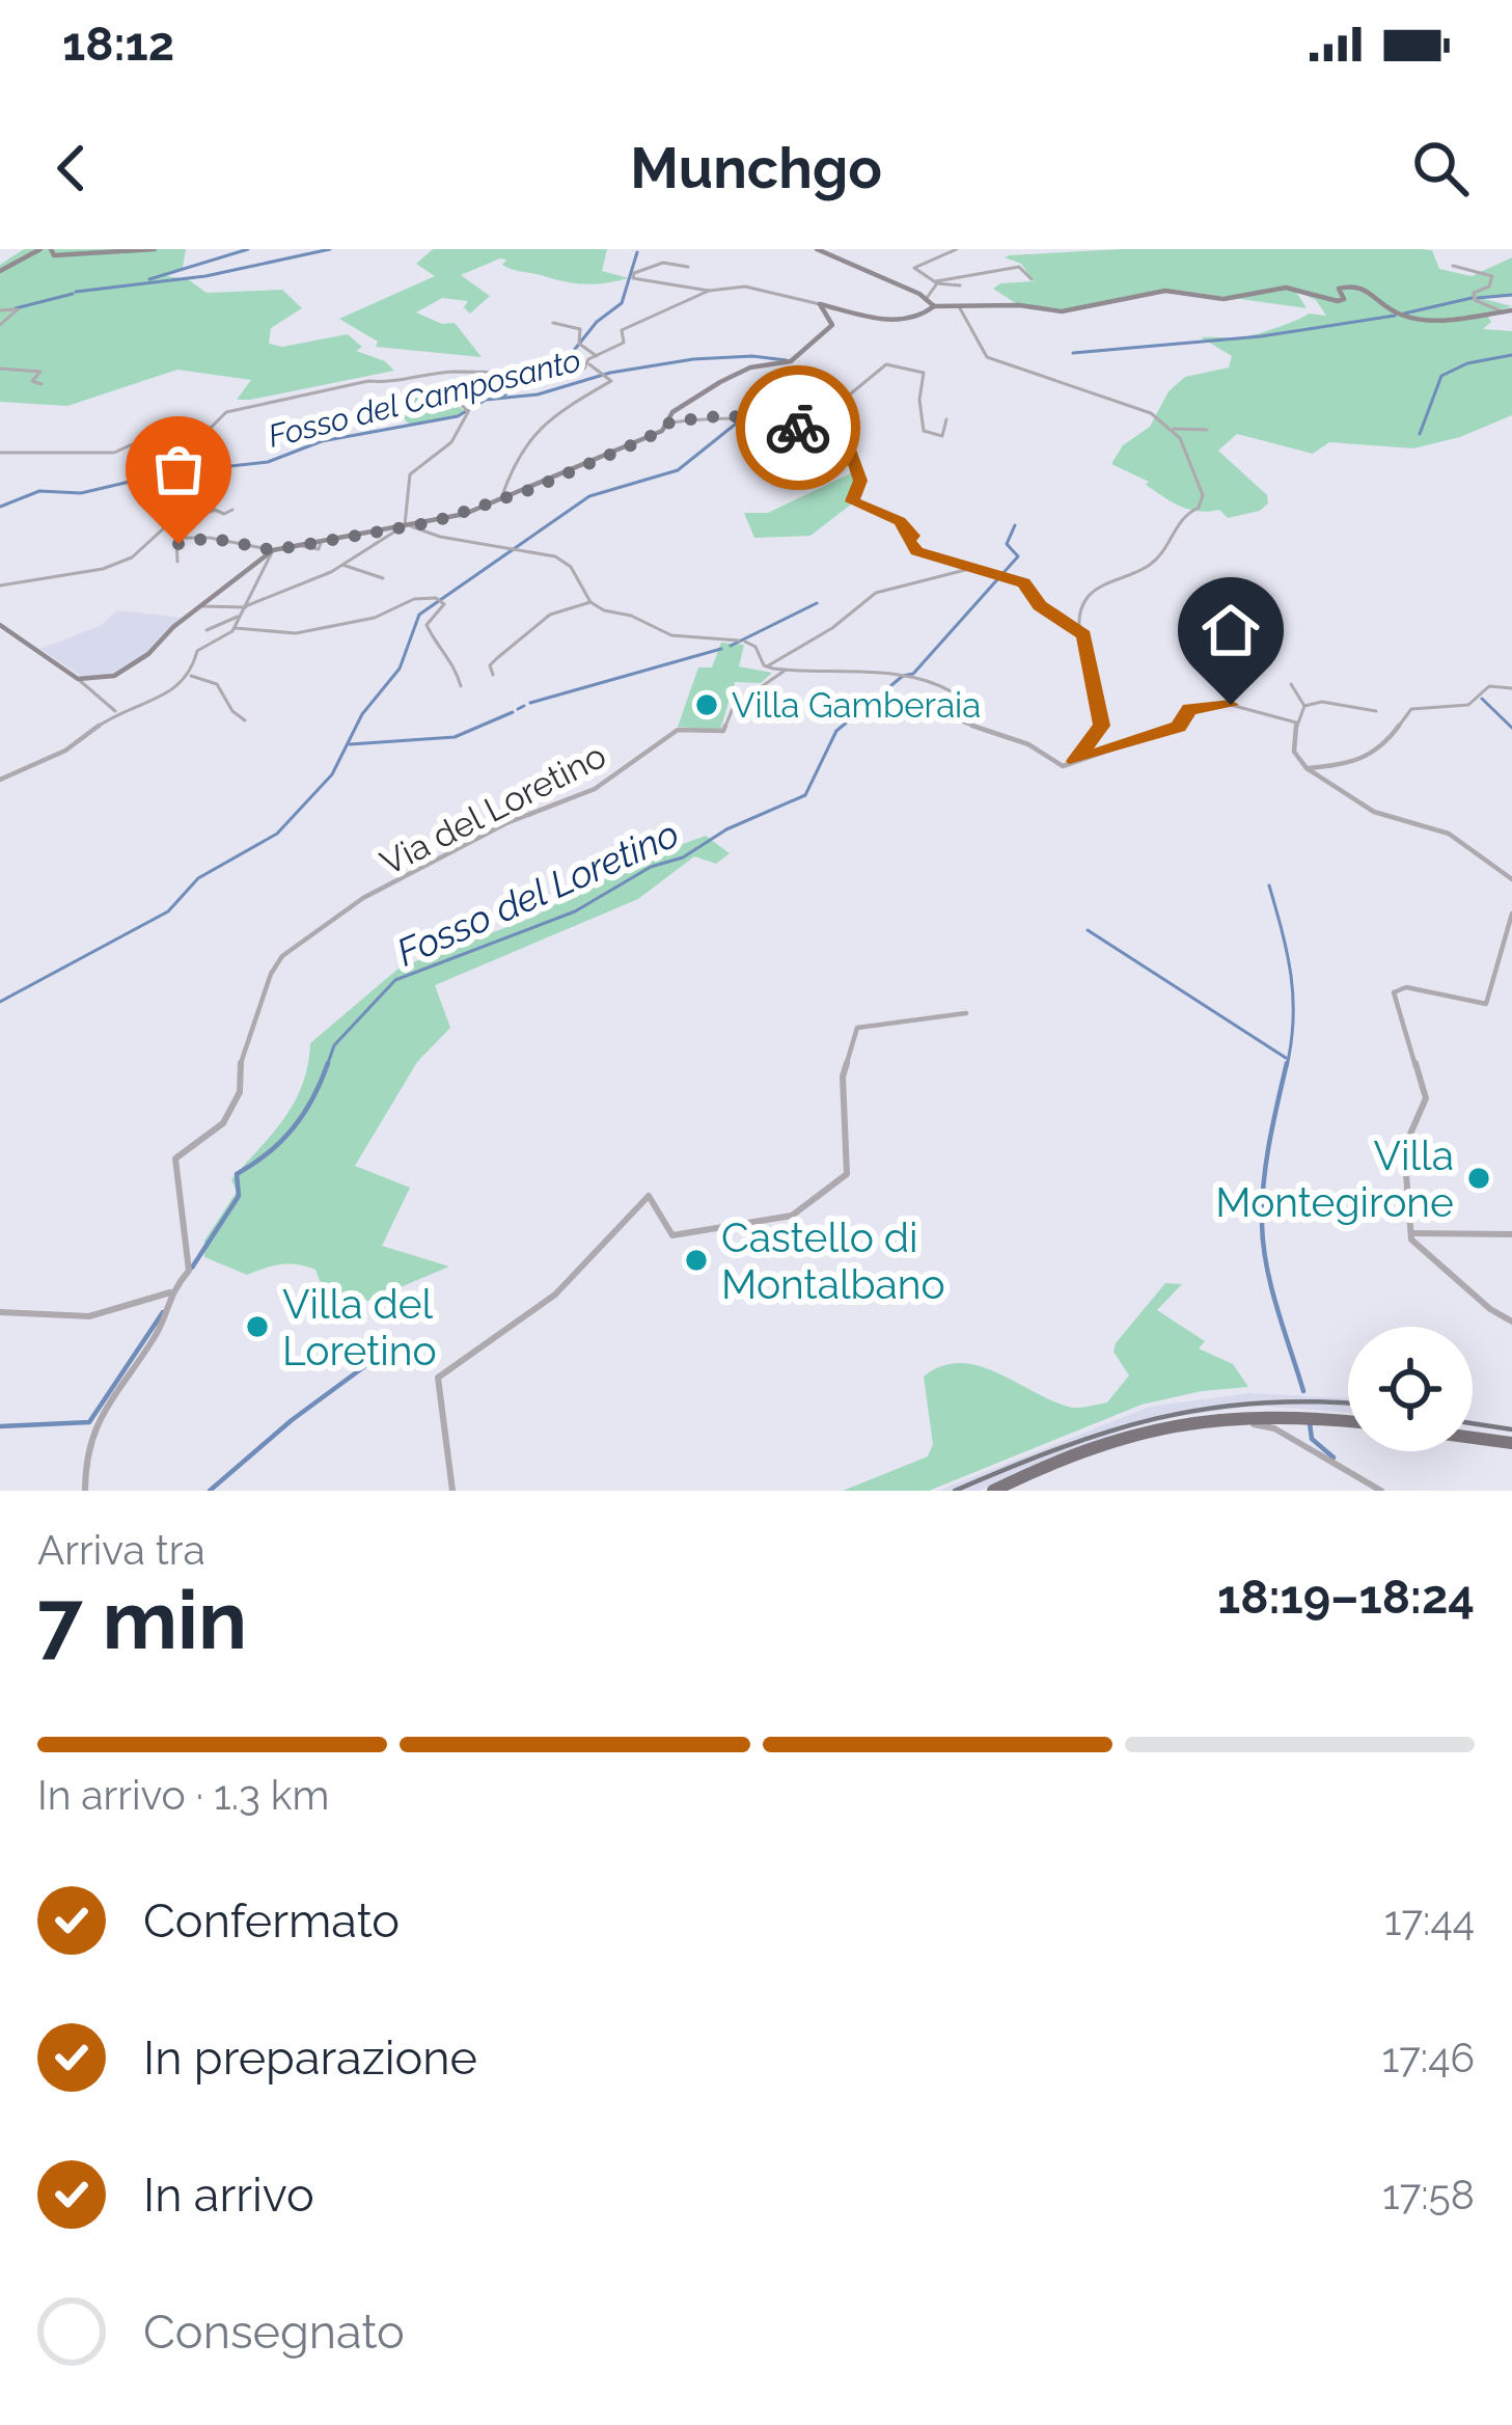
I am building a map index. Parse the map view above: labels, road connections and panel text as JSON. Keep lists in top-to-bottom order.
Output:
{
  "streets": {
    "street": ["Via del Loretino"]
  },
  "water": ["Fosso del Camposanto", "Fosso del Loretino"],
  "places": [
    "Villa Gamberaia",
    "Villa Montegirone",
    "Castello di Montalbano",
    "Villa del Loretino"
  ],
  "page": {
    "status": "18:12",
    "header": "Munchgo",
    "heading": ["7 min", "Arriva tra", "18:19–18:24"],
    "bar": "In arrivo · 1.3 km",
    "list": [
      ["Confermato", "17:44"],
      ["In preparazione", "17:46"],
      ["In arrivo", "17:58"],
      "Consegnato"
    ]
  }
}
